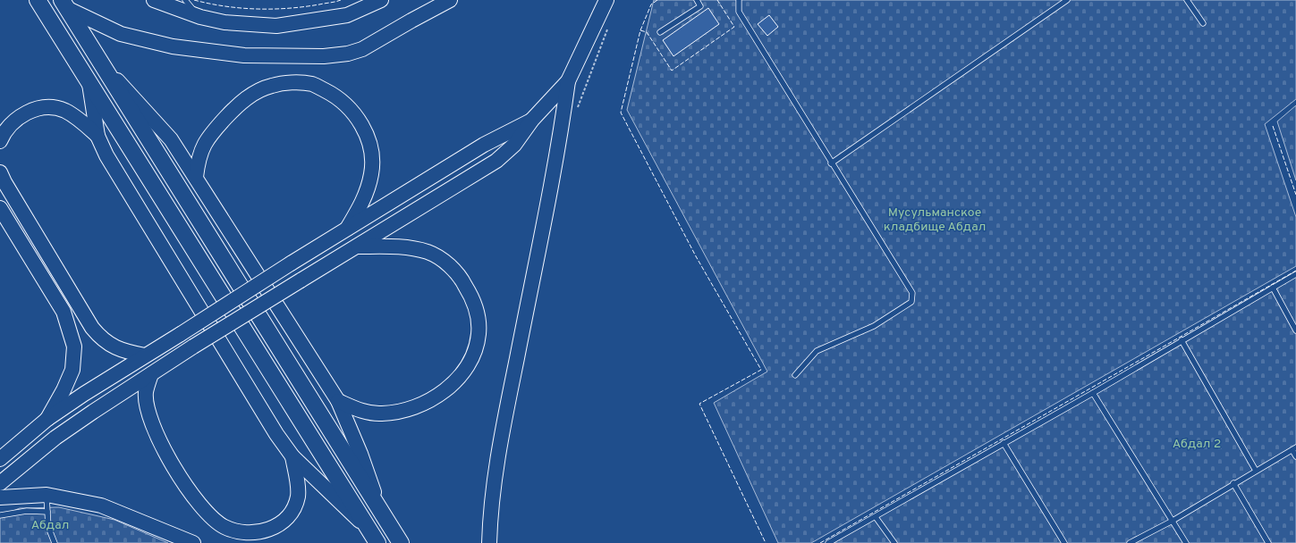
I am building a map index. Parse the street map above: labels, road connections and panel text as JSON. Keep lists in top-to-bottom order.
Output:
{
  "parks": ["Мусульманское кладбище Абдал", "Абдал 2", "Абдал"]
}
